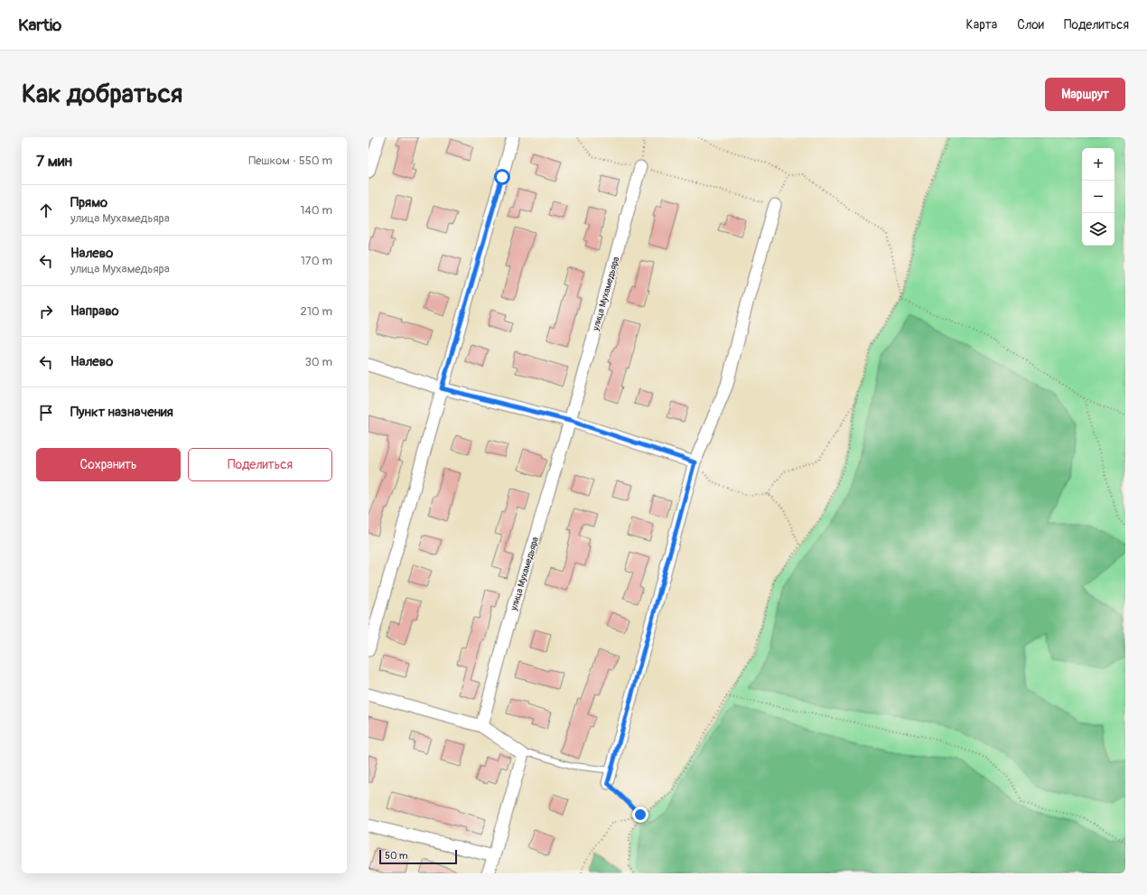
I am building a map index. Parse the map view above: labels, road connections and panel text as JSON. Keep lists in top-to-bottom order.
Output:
{
  "streets": {
    "street": ["улица Мухамедьяра"]
  },
  "scale_bar": "50 m",
  "page": {
    "header": "Kartio",
    "nav": ["Карта", "Слои", "Поделиться"],
    "buttons": [
      "Маршрут",
      ["Сохранить", "Поделиться"]
    ],
    "title": "Как добраться",
    "heading": ["7 мин", "Пешком · 550 m"],
    "map_buttons": ["+", "−"],
    "list": [
      ["Прямо", "улица Мухамедьяра", "140 m"],
      ["Налево", "улица Мухамедьяра", "170 m"],
      ["Направо", "210 m"],
      ["Налево", "30 m"],
      "Пункт назначения"
    ],
    "scale": "50 m"
  }
}
